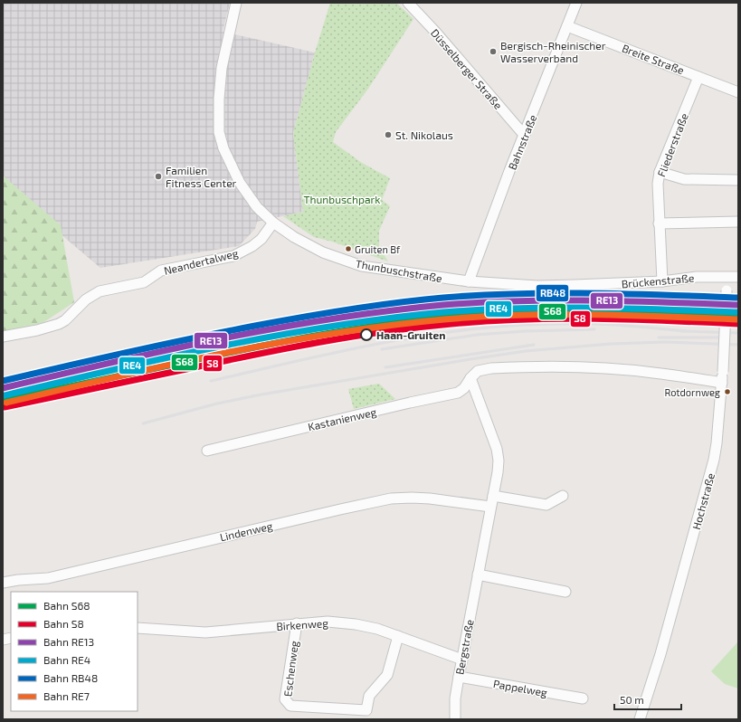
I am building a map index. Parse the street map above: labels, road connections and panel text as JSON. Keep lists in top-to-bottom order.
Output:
{
  "streets": {
    "street": [
      "Breite Straße",
      "Düsselberger Straße",
      "Bahnstraße",
      "Fliederstraße",
      "Neandertalweg",
      "Thunbuschstraße",
      "Brückenstraße",
      "Kastanienweg",
      "Hochstraße",
      "Lindenweg",
      "Birkenweg",
      "Bergstraße",
      "Eschenweg",
      "Pappelweg"
    ]
  },
  "crossings": [
    ["Breite Straße", "Bahnstraße"],
    ["Breite Straße", "Fliederstraße"],
    ["Düsselberger Straße", "Bahnstraße"],
    ["Bahnstraße", "Thunbuschstraße"],
    ["Bahnstraße", "Brückenstraße"],
    ["Fliederstraße", "Brückenstraße"],
    ["Neandertalweg", "Thunbuschstraße"],
    ["Thunbuschstraße", "Brückenstraße"],
    ["Brückenstraße", "Hochstraße"],
    ["Kastanienweg", "Bergstraße"],
    ["Lindenweg", "Bergstraße"],
    ["Birkenweg", "Bergstraße"],
    ["Birkenweg", "Eschenweg"],
    ["Bergstraße", "Pappelweg"]
  ],
  "parks": ["Thunbuschpark"],
  "places": [
    "Bergisch-Rheinischer Wasserverband",
    "St. Nikolaus",
    "Familien Fitness Center",
    "Gruiten Bf",
    "Haan-Gruiten",
    "Rotdornweg"
  ],
  "lines": [
    "rail line RB48",
    "rail line RE13",
    "rail line RE4",
    "rail line S68",
    "rail line RE7",
    "rail line S8"
  ],
  "legend": [
    "Bahn S68",
    "Bahn S8",
    "Bahn RE13",
    "Bahn RE4",
    "Bahn RB48",
    "Bahn RE7"
  ],
  "scale_bar": "50 m"
}
